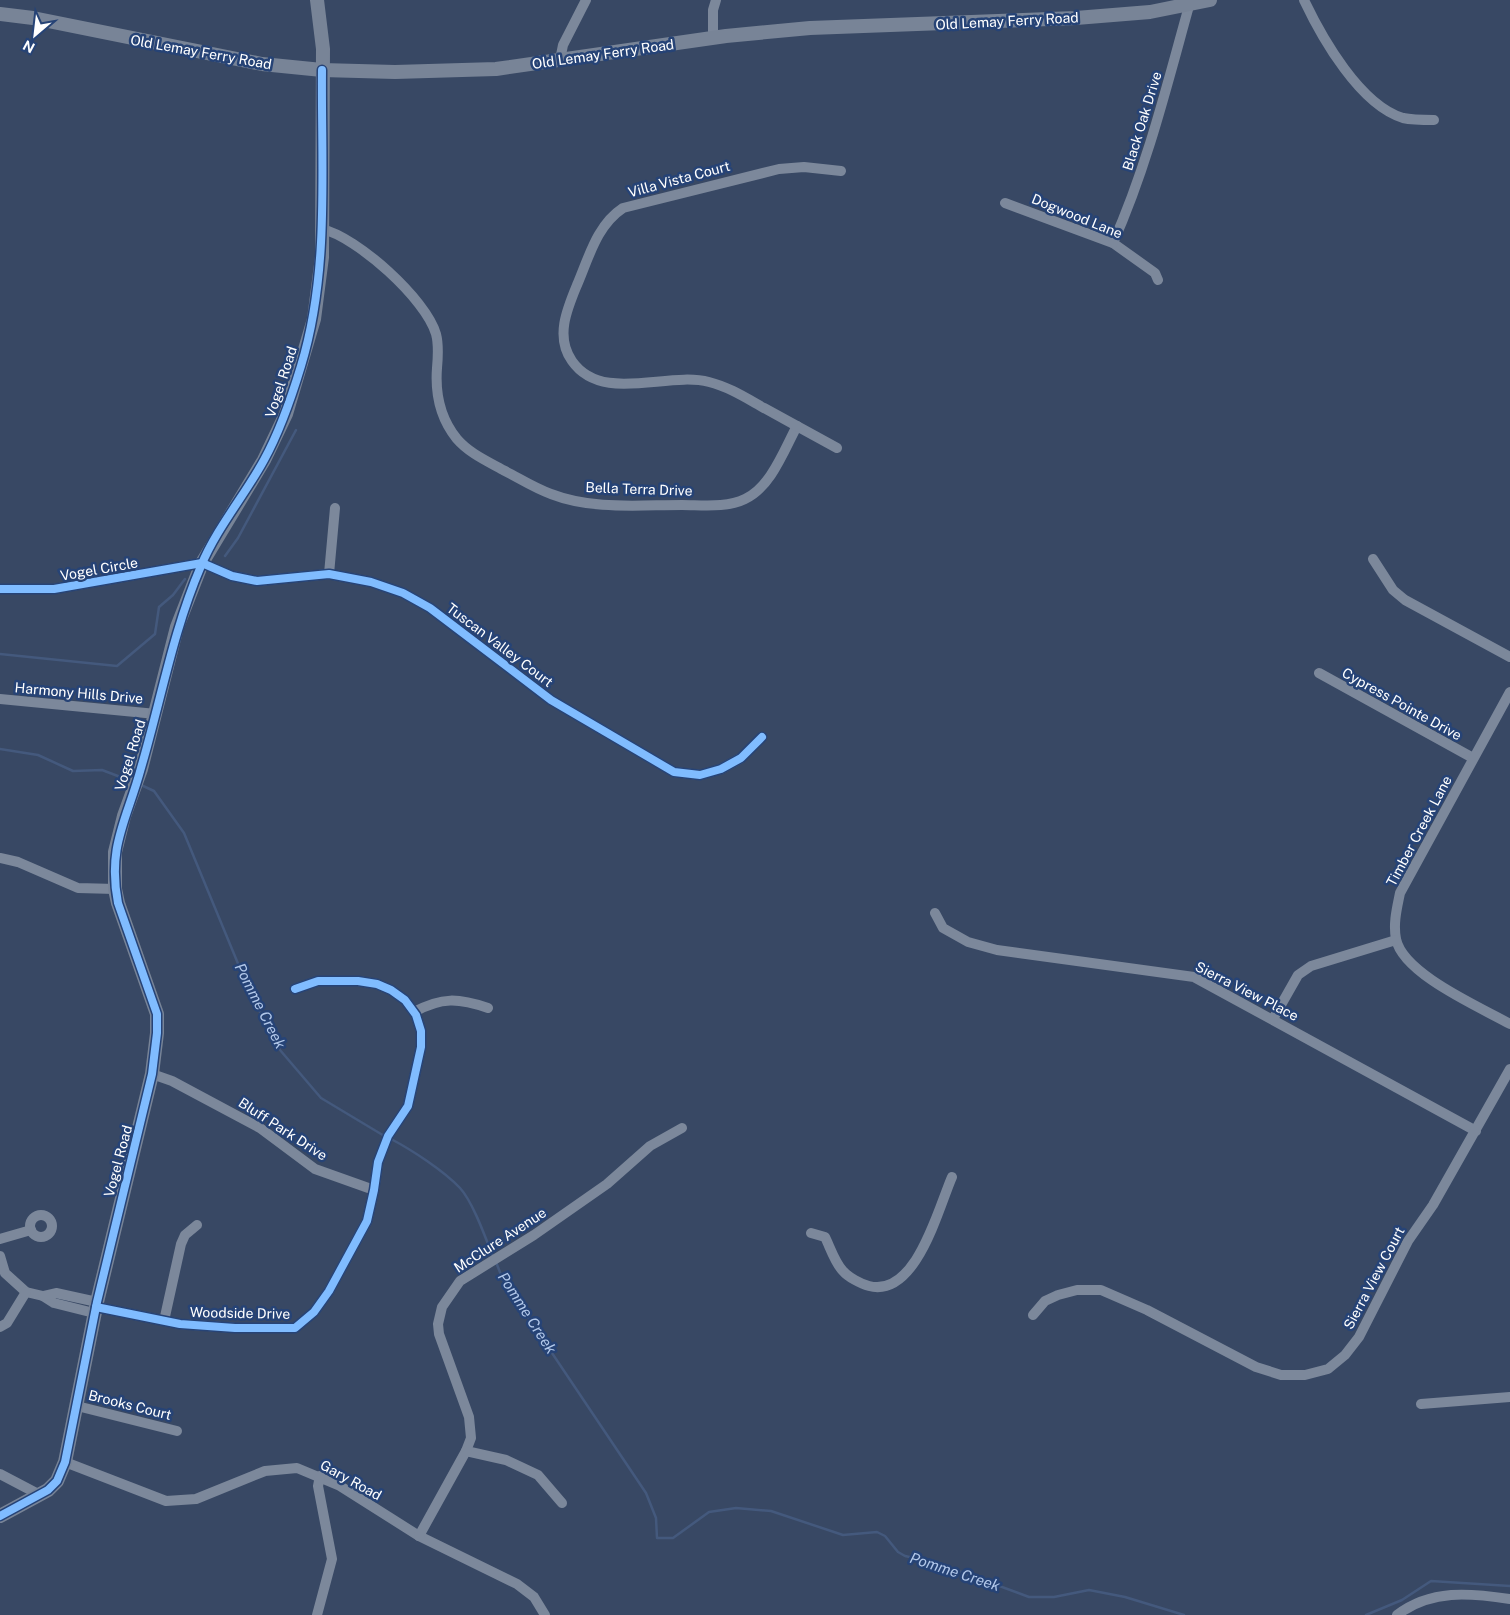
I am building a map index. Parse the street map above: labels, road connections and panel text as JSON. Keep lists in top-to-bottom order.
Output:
{
  "streets": {
    "street": [
      "Old Lemay Ferry Road",
      "Black Oak Drive",
      "Villa Vista Court",
      "Dogwood Lane",
      "Vogel Road",
      "Bella Terra Drive",
      "Vogel Circle",
      "Tuscan Valley Court",
      "Harmony Hills Drive",
      "Cypress Pointe Drive",
      "Timber Creek Lane",
      "Sierra View Place",
      "Bluff Park Drive",
      "McClure Avenue",
      "Sierra View Court",
      "Woodside Drive",
      "Brooks Court",
      "Gary Road"
    ]
  },
  "crossings": [
    ["Old Lemay Ferry Road", "Black Oak Drive"],
    ["Old Lemay Ferry Road", "Vogel Road"],
    ["Black Oak Drive", "Dogwood Lane"],
    ["Villa Vista Court", "Bella Terra Drive"],
    ["Vogel Road", "Bella Terra Drive"],
    ["Vogel Road", "Vogel Circle"],
    ["Vogel Road", "Tuscan Valley Court"],
    ["Vogel Road", "Harmony Hills Drive"],
    ["Vogel Road", "Bluff Park Drive"],
    ["Vogel Road", "Woodside Drive"],
    ["Vogel Road", "Brooks Court"],
    ["Vogel Road", "Gary Road"],
    ["Vogel Circle", "Tuscan Valley Court"],
    ["Cypress Pointe Drive", "Timber Creek Lane"],
    ["Sierra View Place", "Sierra View Court"],
    ["Bluff Park Drive", "Woodside Drive"],
    ["McClure Avenue", "Gary Road"]
  ],
  "water": ["Pomme Creek"],
  "north": "bottom left"
}
